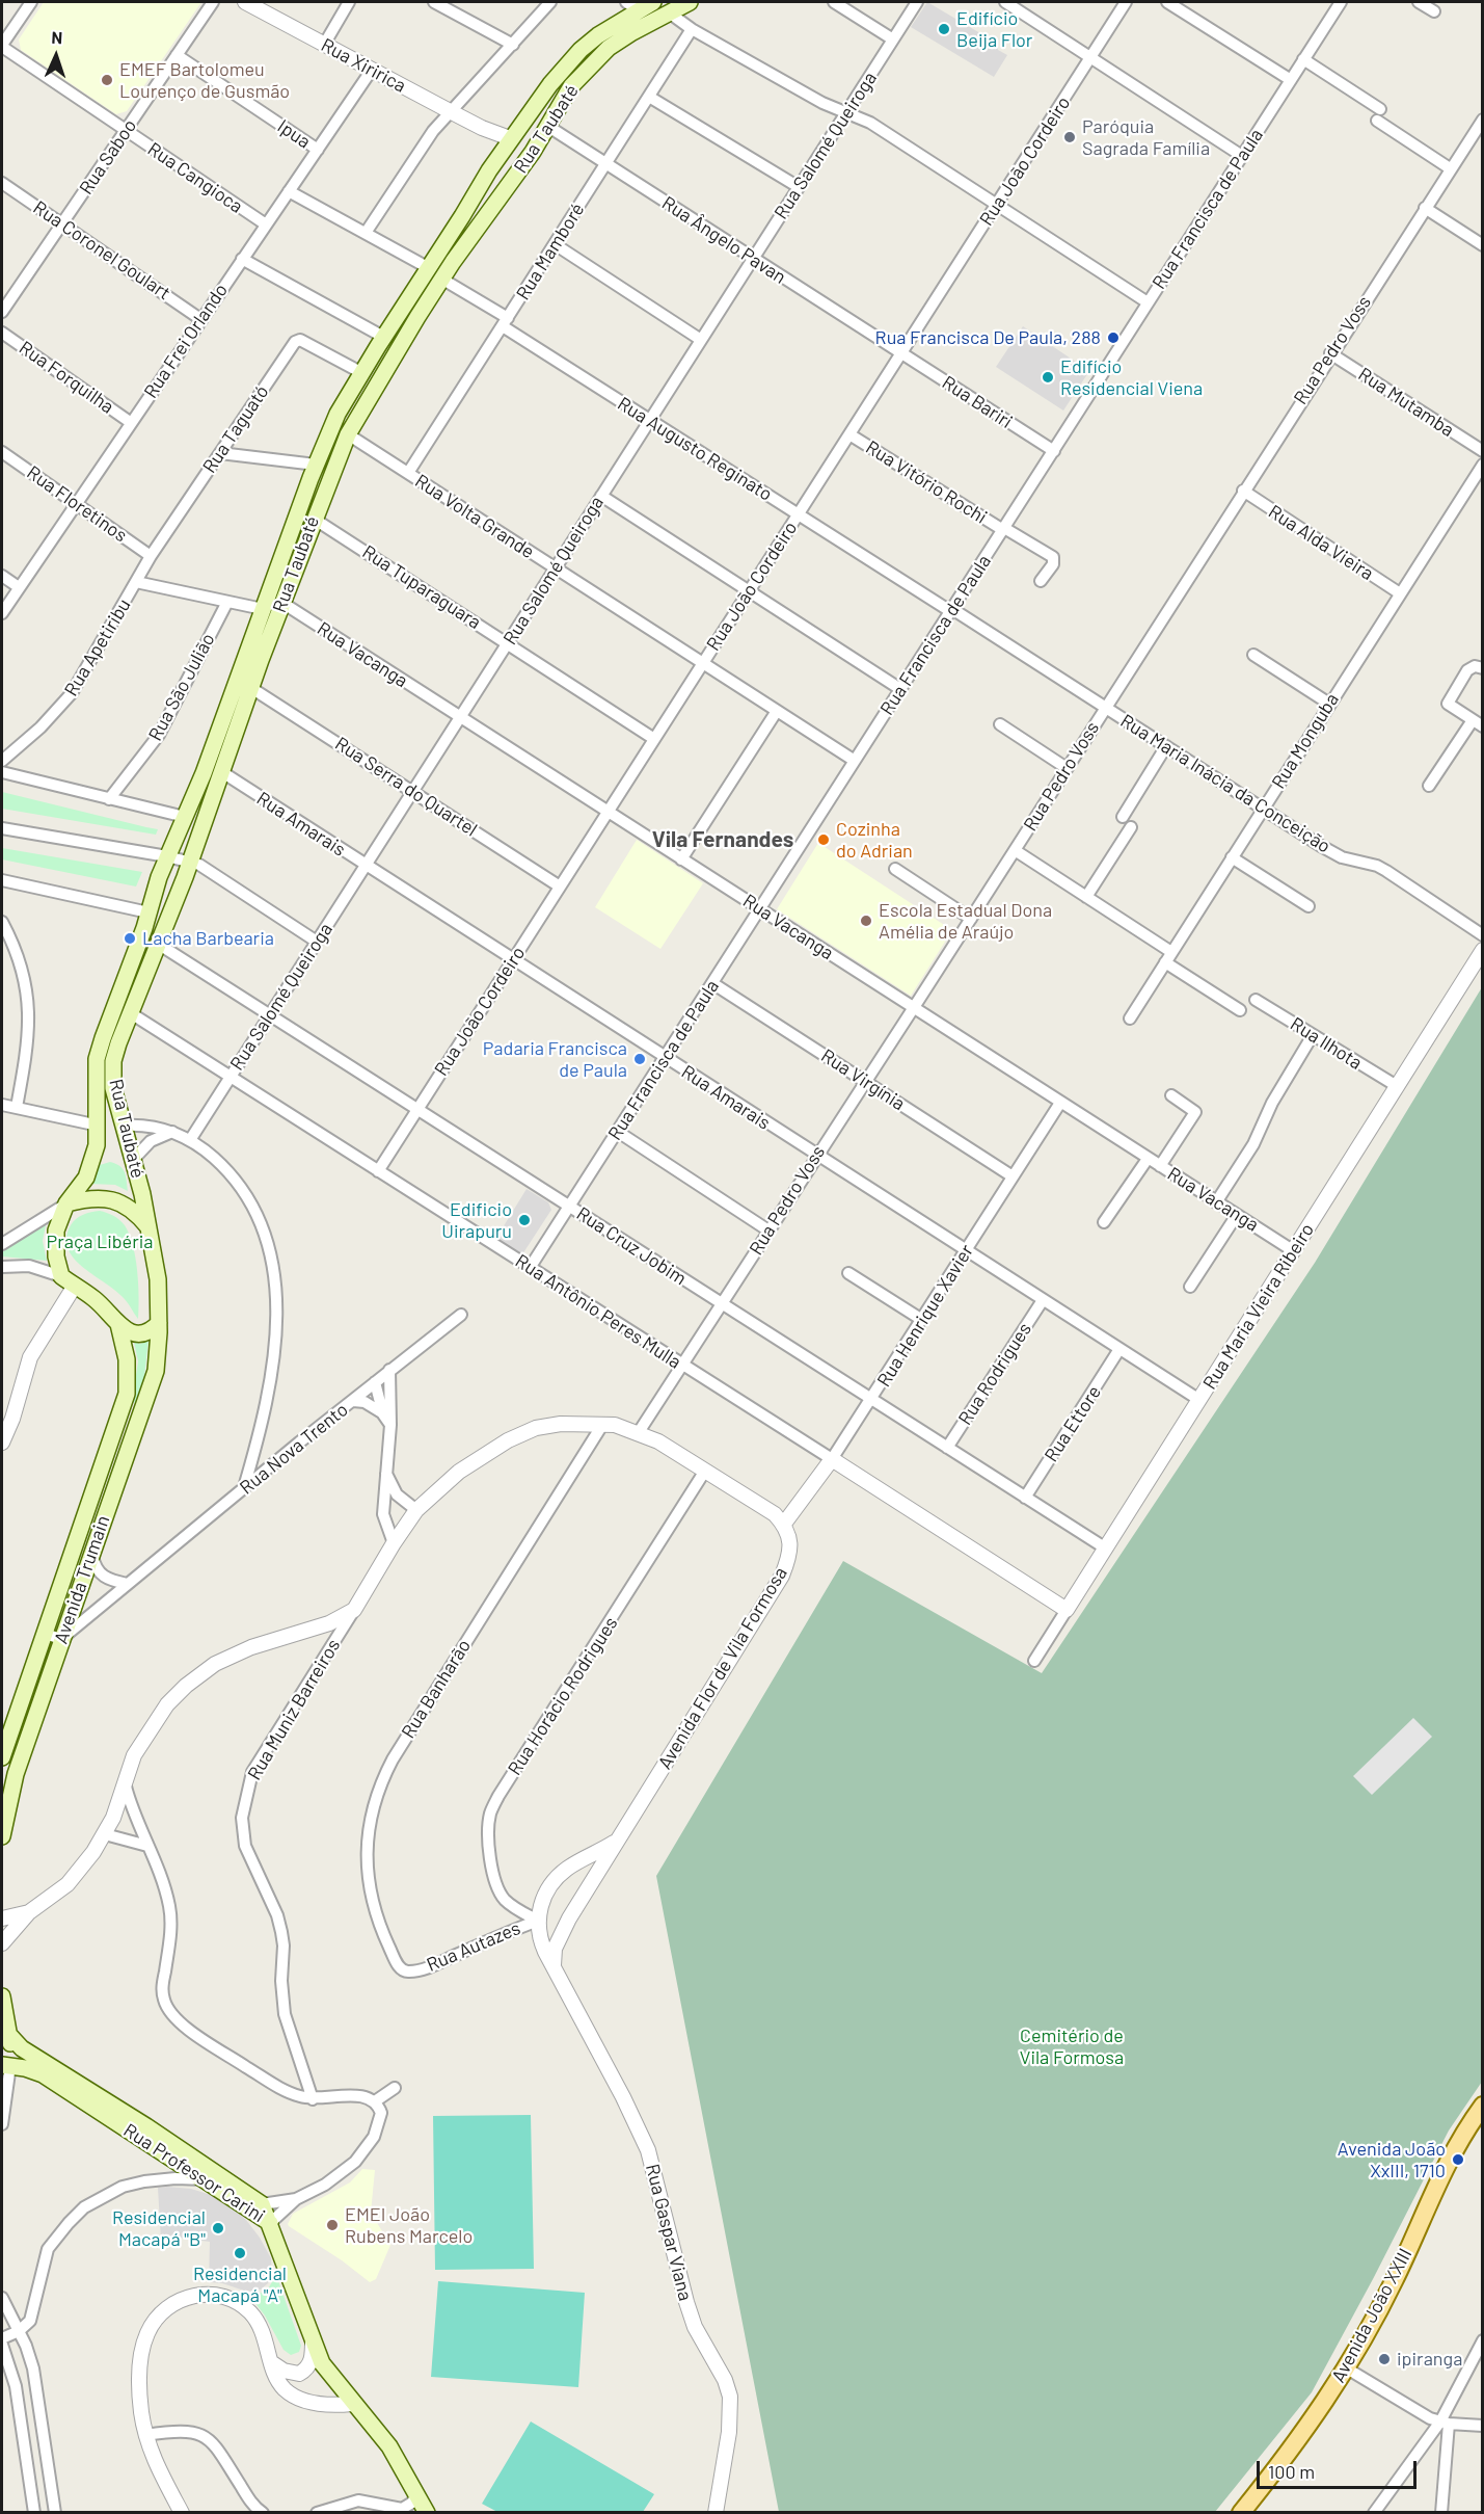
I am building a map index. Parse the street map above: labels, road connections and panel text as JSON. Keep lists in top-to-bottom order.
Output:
{
  "streets": {
    "main road": [
      "Rua Taubaté",
      "Avenida Trumain",
      "Rua Professor Carini",
      "Avenida João XXIII"
    ],
    "street": [
      "Rua Xiririca",
      "Ipua",
      "Rua Salomé Queiroga",
      "Rua Saboo",
      "Rua João Cordeiro",
      "Rua Cangioca",
      "Rua Francisca de Paula",
      "Rua Ângelo Pavan",
      "Rua Coronel Goulart",
      "Rua Mamboré",
      "Rua Frei Orlando",
      "Rua Pedro Voss",
      "Rua Forquilha",
      "Rua Bariri",
      "Rua Mutamba",
      "Rua Taguató",
      "Rua Augusto Reginato",
      "Rua Vitório Rochi",
      "Rua Floretinos",
      "Rua Volta Grande",
      "Rua Alda Vieira",
      "Rua Tuparaguara",
      "Rua Apetiribu",
      "Rua Vacanga",
      "Rua São Julião",
      "Rua Monguba",
      "Rua Maria Inácia da Conceição",
      "Rua Serra do Quartel",
      "Rua Amarais",
      "Rua Ilhota",
      "Rua Virgínia",
      "Rua Cruz Jobim",
      "Rua Maria Vieira Ribeiro",
      "Rua Antônio Peres Mulla",
      "Rua Henrique Xavier",
      "Rua Rodrigues",
      "Rua Ettore",
      "Rua Nova Trento",
      "Avenida Flor de Vila Formosa",
      "Rua Banharão",
      "Rua Horácio Rodrigues",
      "Rua Muniz Barreiros",
      "Rua Autazes",
      "Rua Gaspar Viana"
    ]
  },
  "crossings": [
    ["Rua Xiririca", "Rua Taubaté"],
    ["Rua Xiririca", "Rua Frei Orlando"],
    ["Rua Taubaté", "Rua Ângelo Pavan"],
    ["Rua Taubaté", "Rua Taguató"],
    ["Rua Taubaté", "Rua Augusto Reginato"],
    ["Rua Taubaté", "Rua Volta Grande"],
    ["Rua Taubaté", "Rua Tuparaguara"],
    ["Rua Taubaté", "Rua Vacanga"],
    ["Rua Taubaté", "Rua Serra do Quartel"],
    ["Rua Taubaté", "Rua Amarais"],
    ["Rua Taubaté", "Rua Cruz Jobim"],
    ["Rua Taubaté", "Rua Antônio Peres Mulla"],
    ["Ipua", "Rua Saboo"],
    ["Ipua", "Rua Frei Orlando"],
    ["Rua Salomé Queiroga", "Rua Ângelo Pavan"],
    ["Rua Salomé Queiroga", "Rua Augusto Reginato"],
    ["Rua Salomé Queiroga", "Rua Volta Grande"],
    ["Rua Salomé Queiroga", "Rua Tuparaguara"],
    ["Rua Salomé Queiroga", "Rua Vacanga"],
    ["Rua Salomé Queiroga", "Rua Serra do Quartel"],
    ["Rua Salomé Queiroga", "Rua Amarais"],
    ["Rua Salomé Queiroga", "Rua Cruz Jobim"],
    ["Rua Salomé Queiroga", "Rua Antônio Peres Mulla"],
    ["Rua Saboo", "Rua Cangioca"],
    ["Rua Saboo", "Rua Coronel Goulart"],
    ["Rua João Cordeiro", "Rua Ângelo Pavan"],
    ["Rua João Cordeiro", "Rua Bariri"],
    ["Rua João Cordeiro", "Rua Augusto Reginato"],
    ["Rua João Cordeiro", "Rua Vitório Rochi"],
    ["Rua João Cordeiro", "Rua Volta Grande"],
    ["Rua João Cordeiro", "Rua Tuparaguara"],
    ["Rua João Cordeiro", "Rua Vacanga"],
    ["Rua João Cordeiro", "Rua Serra do Quartel"],
    ["Rua João Cordeiro", "Rua Amarais"],
    ["Rua João Cordeiro", "Rua Cruz Jobim"],
    ["Rua João Cordeiro", "Rua Antônio Peres Mulla"],
    ["Rua Cangioca", "Rua Frei Orlando"],
    ["Rua Francisca de Paula", "Rua Bariri"],
    ["Rua Francisca de Paula", "Rua Augusto Reginato"],
    ["Rua Francisca de Paula", "Rua Vitório Rochi"],
    ["Rua Francisca de Paula", "Rua Volta Grande"],
    ["Rua Francisca de Paula", "Rua Vacanga"],
    ["Rua Francisca de Paula", "Rua Maria Inácia da Conceição"],
    ["Rua Francisca de Paula", "Rua Amarais"],
    ["Rua Francisca de Paula", "Rua Virgínia"],
    ["Rua Francisca de Paula", "Rua Cruz Jobim"],
    ["Rua Francisca de Paula", "Rua Antônio Peres Mulla"],
    ["Rua Ângelo Pavan", "Rua Mamboré"],
    ["Rua Ângelo Pavan", "Rua Bariri"],
    ["Rua Coronel Goulart", "Rua Frei Orlando"],
    ["Rua Mamboré", "Rua Augusto Reginato"],
    ["Rua Mamboré", "Rua Volta Grande"],
    ["Rua Frei Orlando", "Rua Forquilha"],
    ["Rua Frei Orlando", "Rua Floretinos"],
    ["Rua Pedro Voss", "Rua Mutamba"],
    ["Rua Pedro Voss", "Rua Alda Vieira"],
    ["Rua Pedro Voss", "Rua Vacanga"],
    ["Rua Pedro Voss", "Rua Maria Inácia da Conceição"],
    ["Rua Pedro Voss", "Rua Amarais"],
    ["Rua Pedro Voss", "Rua Virgínia"],
    ["Rua Pedro Voss", "Rua Cruz Jobim"],
    ["Rua Pedro Voss", "Rua Antônio Peres Mulla"],
    ["Rua Taguató", "Rua Floretinos"],
    ["Rua Taguató", "Rua Apetiribu"],
    ["Rua Augusto Reginato", "Rua Maria Inácia da Conceição"],
    ["Rua Alda Vieira", "Rua Monguba"],
    ["Rua Vacanga", "Rua Maria Vieira Ribeiro"],
    ["Rua Vacanga", "Rua Henrique Xavier"],
    ["Rua Monguba", "Rua Maria Inácia da Conceição"],
    ["Rua Amarais", "Rua Maria Vieira Ribeiro"],
    ["Rua Amarais", "Rua Henrique Xavier"],
    ["Rua Amarais", "Rua Rodrigues"],
    ["Rua Amarais", "Rua Ettore"],
    ["Rua Ilhota", "Rua Maria Vieira Ribeiro"],
    ["Rua Virgínia", "Rua Henrique Xavier"],
    ["Rua Cruz Jobim", "Rua Maria Vieira Ribeiro"],
    ["Rua Cruz Jobim", "Rua Henrique Xavier"],
    ["Rua Cruz Jobim", "Rua Rodrigues"],
    ["Rua Cruz Jobim", "Rua Ettore"],
    ["Rua Maria Vieira Ribeiro", "Rua Antônio Peres Mulla"],
    ["Rua Antônio Peres Mulla", "Rua Henrique Xavier"],
    ["Rua Henrique Xavier", "Avenida Flor de Vila Formosa"],
    ["Rua Nova Trento", "Avenida Trumain"],
    ["Avenida Flor de Vila Formosa", "Rua Horácio Rodrigues"],
    ["Avenida Flor de Vila Formosa", "Rua Autazes"],
    ["Avenida Flor de Vila Formosa", "Rua Gaspar Viana"],
    ["Rua Banharão", "Rua Autazes"],
    ["Rua Horácio Rodrigues", "Rua Autazes"],
    ["Rua Horácio Rodrigues", "Rua Gaspar Viana"],
    ["Rua Autazes", "Rua Gaspar Viana"]
  ],
  "districts": ["Vila Fernandes"],
  "parks": ["Praça Libéria", "Cemitério de Vila Formosa"],
  "places": [
    "Edifício Beija Flor",
    "EMEF Bartolomeu Lourenço de Gusmão",
    "Paróquia Sagrada Família",
    "Rua Francisca De Paula, 288",
    "Edifício Residencial Viena",
    "Cozinha do Adrian",
    "Escola Estadual Dona Amélia de Araújo",
    "Lacha Barbearia",
    "Padaria Francisca de Paula",
    "Edificio Uirapuru",
    "Avenida João XxIII, 1710",
    "EMEI João Rubens Marcelo",
    "Residencial Macapá \"B\"",
    "Residencial Macapá \"A\"",
    "ipiranga"
  ],
  "scale_bar": "100 m",
  "north": "top"
}
